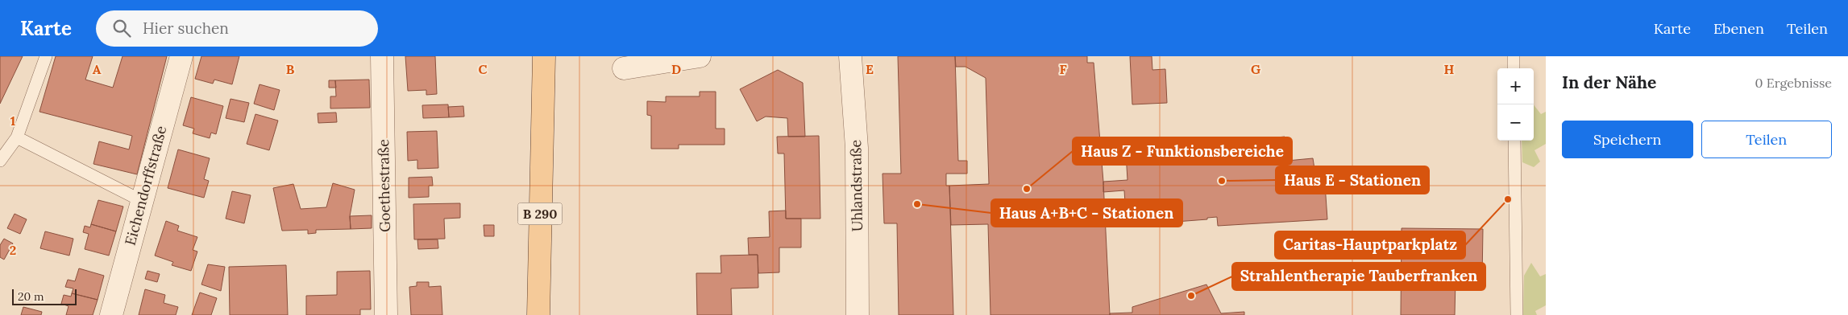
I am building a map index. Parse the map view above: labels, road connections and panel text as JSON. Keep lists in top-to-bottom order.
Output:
{
  "streets": {
    "main road": ["B 290"],
    "street": ["Eichendorffstraße", "Goethestraße", "Uhlandstraße"]
  },
  "places": [
    "Haus E - Stationen",
    "Haus Z - Funktionsbereiche",
    "Caritas-Hauptparkplatz",
    "Haus A+B+C - Stationen",
    "Strahlentherapie Tauberfranken"
  ],
  "scale_bar": "20 m",
  "page": {
    "header": "Karte",
    "search": "Hier suchen",
    "nav": ["Karte", "Ebenen", "Teilen"],
    "heading": ["In der Nähe", "0 Ergebnisse"],
    "map_buttons": ["+", "−"],
    "buttons": ["Speichern", "Teilen"],
    "scale": "20 m"
  },
  "grid": {
    "columns": [
      "A",
      "B",
      "C",
      "D",
      "E",
      "F",
      "G",
      "H"
    ],
    "rows": ["1", "2"]
  }
}
